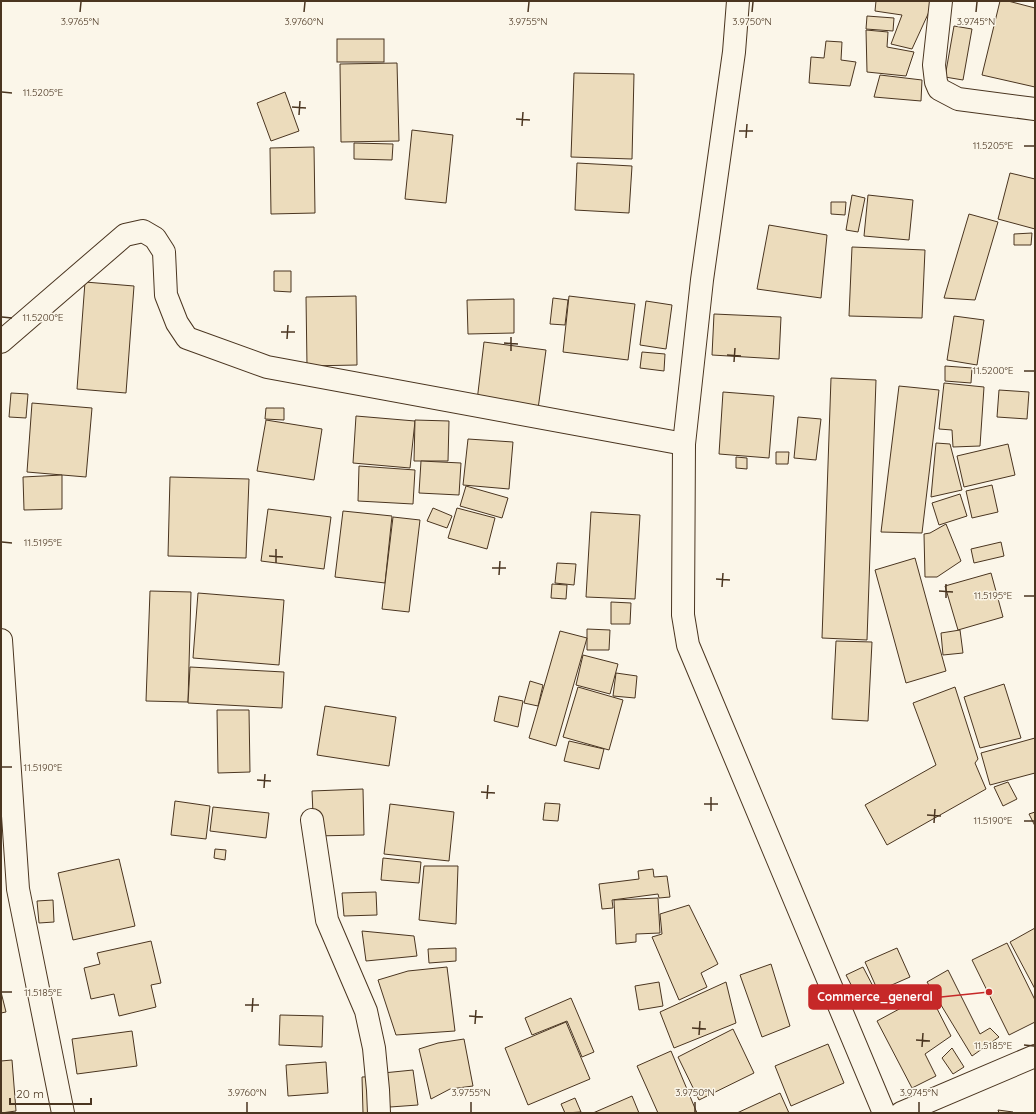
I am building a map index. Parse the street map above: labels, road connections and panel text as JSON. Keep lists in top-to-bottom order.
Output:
{
  "places": ["Commerce_general"],
  "scale_bar": "20 m",
  "coordinates": [
    "3.9765°N",
    "3.9760°N",
    "3.9755°N",
    "3.9750°N",
    "3.9745°N",
    "11.5205°E",
    "11.5200°E",
    "11.5195°E",
    "11.5190°E",
    "11.5185°E"
  ]
}
